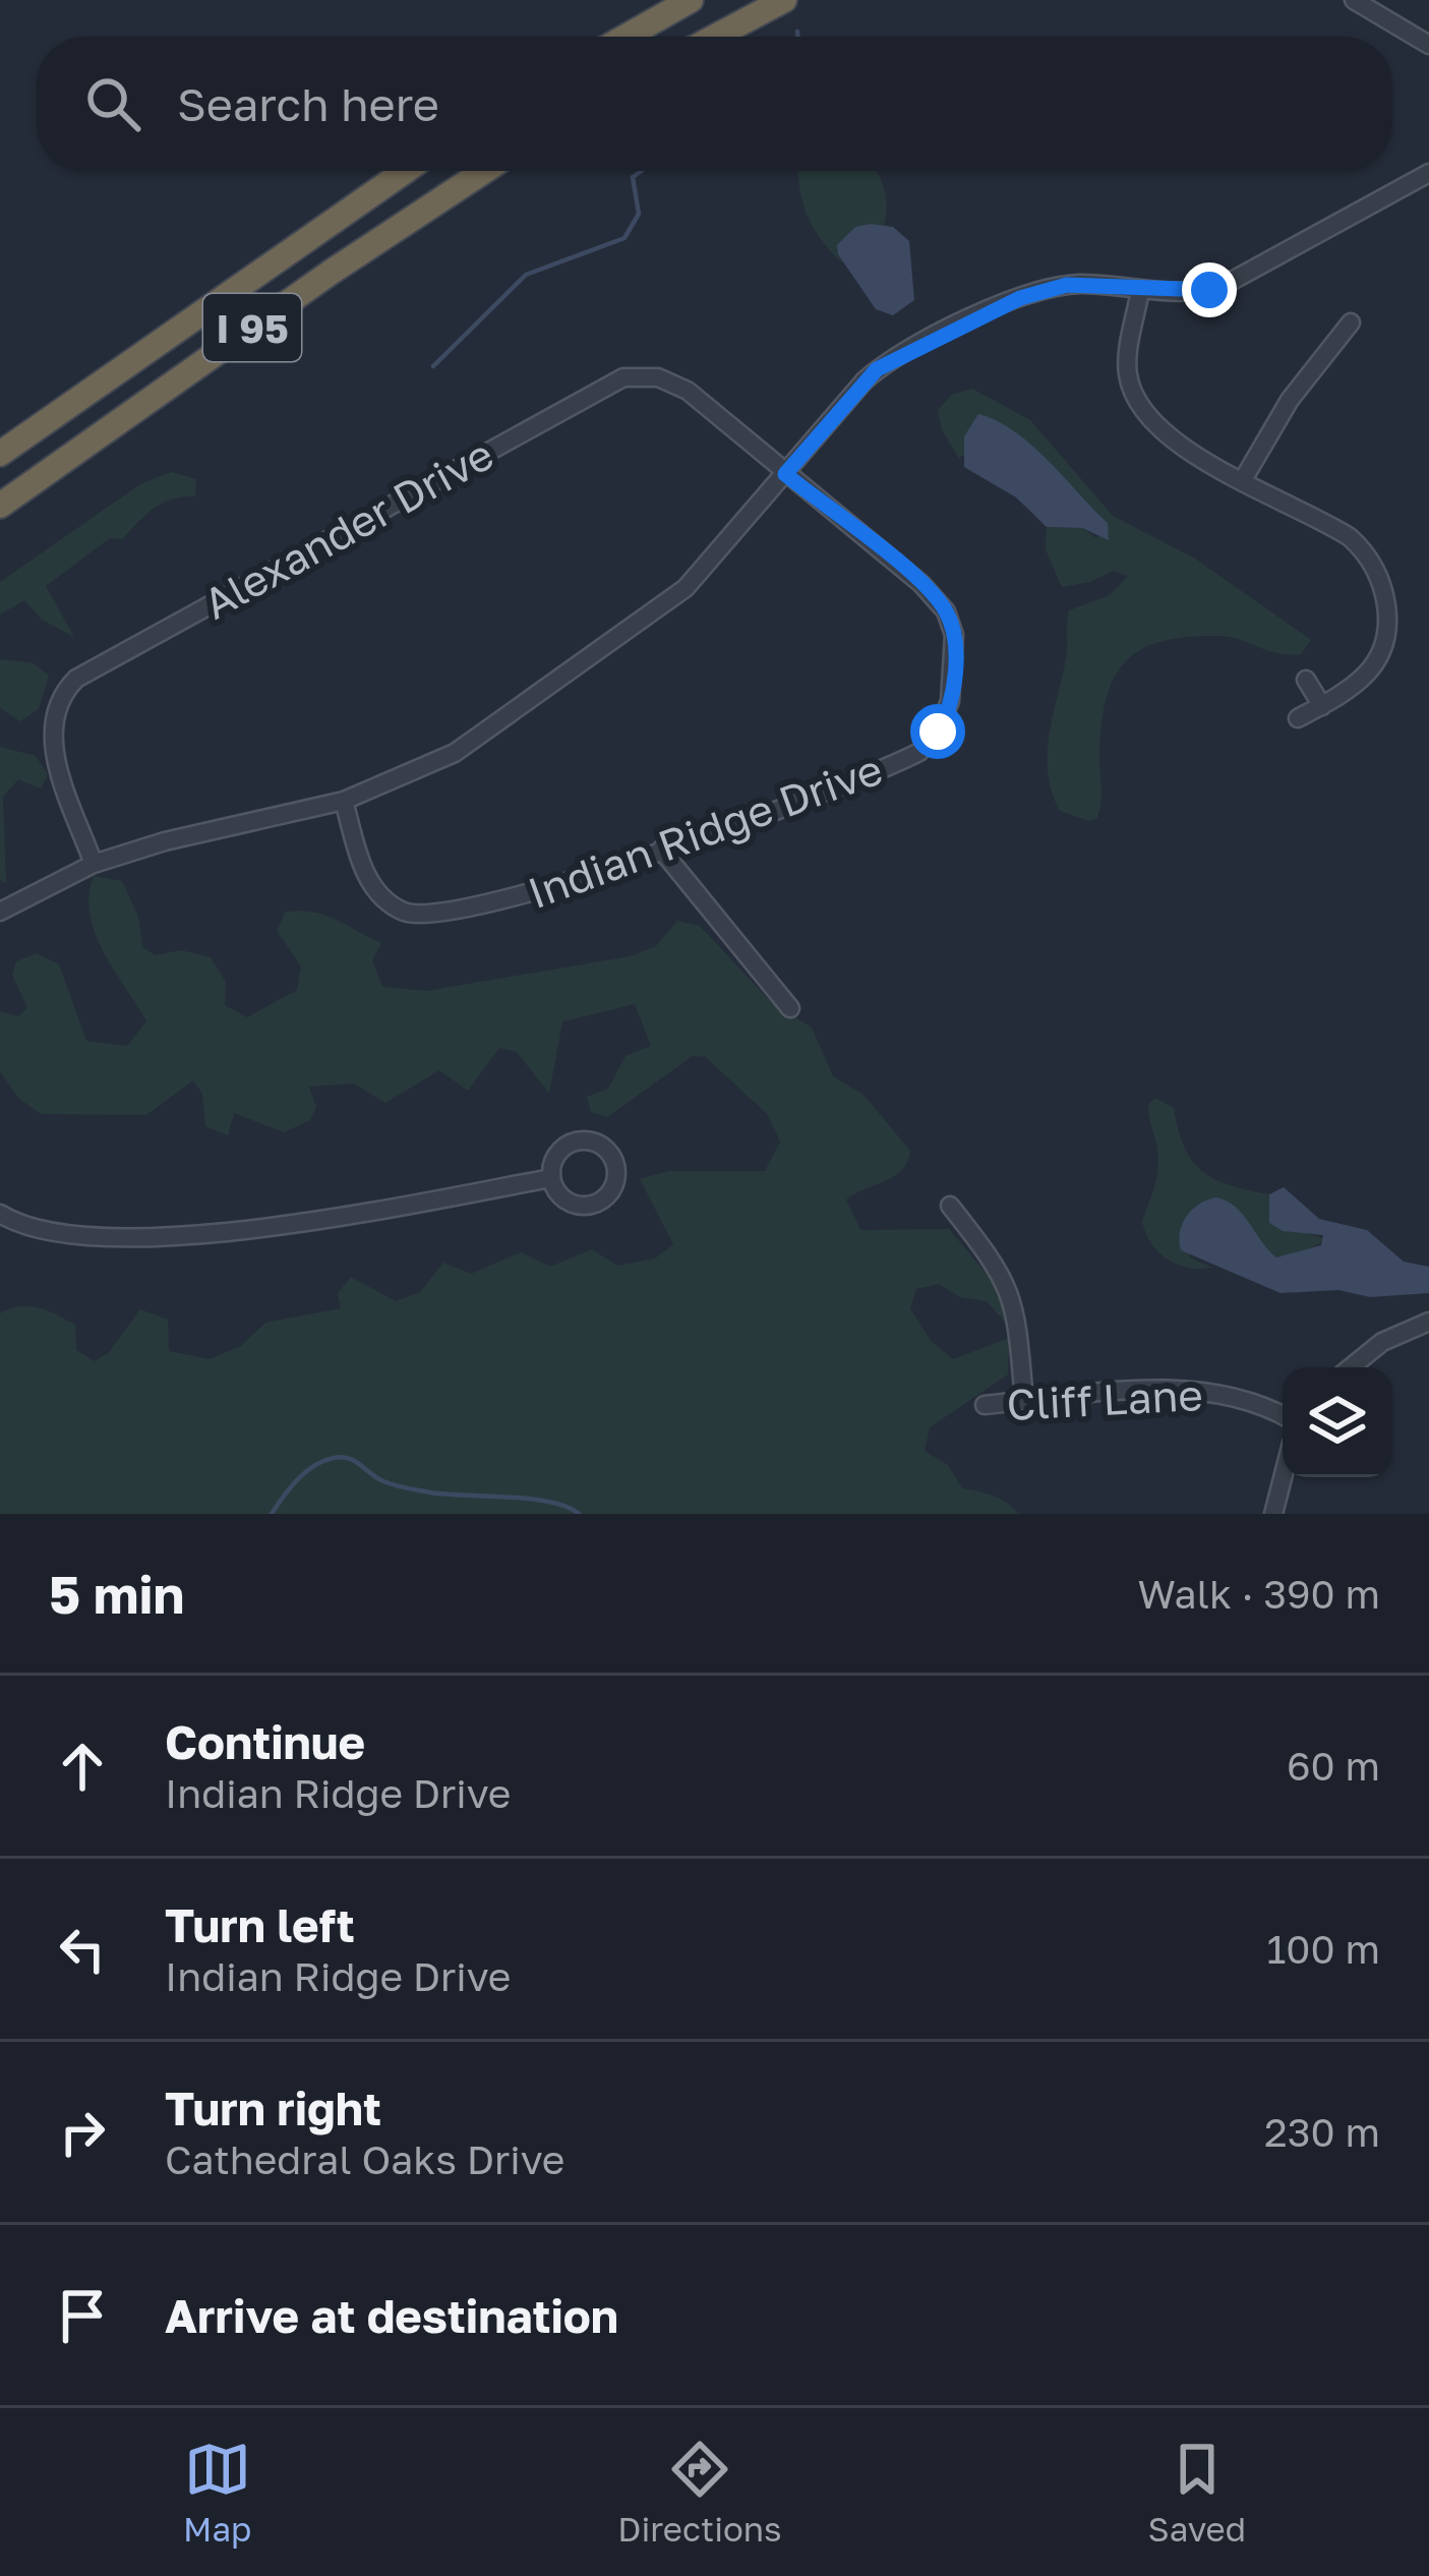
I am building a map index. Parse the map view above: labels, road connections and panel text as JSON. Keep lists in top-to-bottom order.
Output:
{
  "streets": {
    "highway": ["I 95"],
    "street": ["Alexander Drive", "Indian Ridge Drive", "Cliff Lane"]
  },
  "crossings": [
    ["Alexander Drive", "Indian Ridge Drive"]
  ],
  "page": {
    "search": "Search here",
    "heading": ["5 min", "Walk · 390 m"],
    "list": [
      ["Continue", "Indian Ridge Drive", "60 m"],
      ["Turn left", "Indian Ridge Drive", "100 m"],
      ["Turn right", "Cathedral Oaks Drive", "230 m"],
      "Arrive at destination"
    ],
    "nav": ["Map", "Directions", "Saved"]
  }
}
